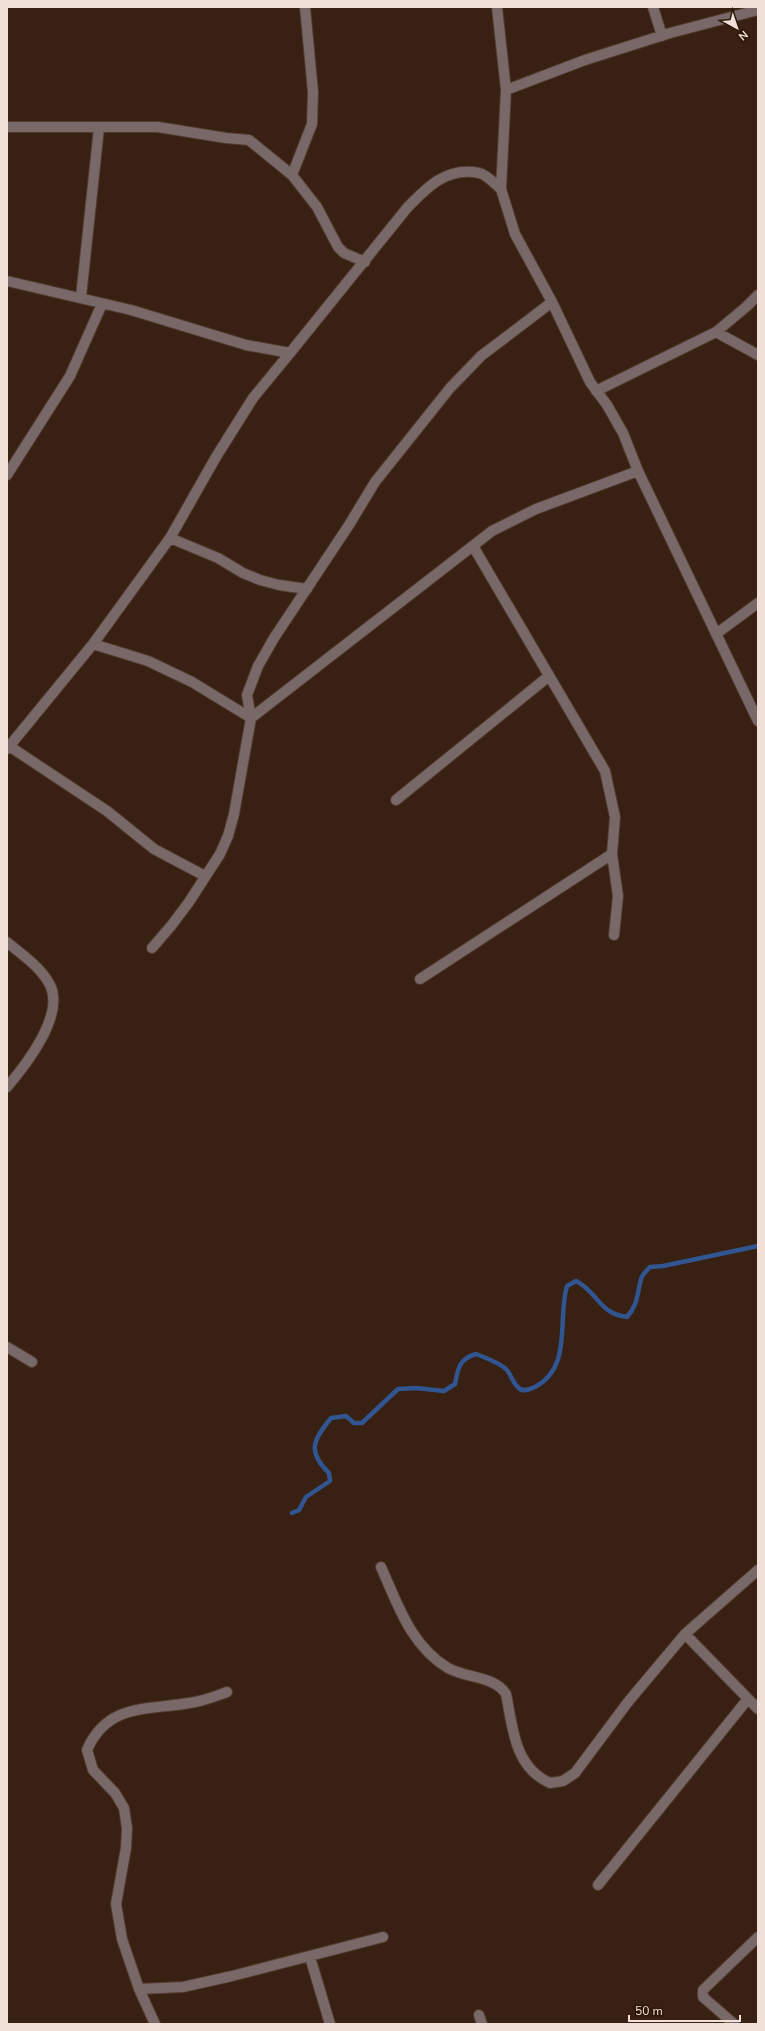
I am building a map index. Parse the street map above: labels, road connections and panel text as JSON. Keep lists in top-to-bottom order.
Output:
{
  "scale_bar": "50 m",
  "north": "bottom right"
}
